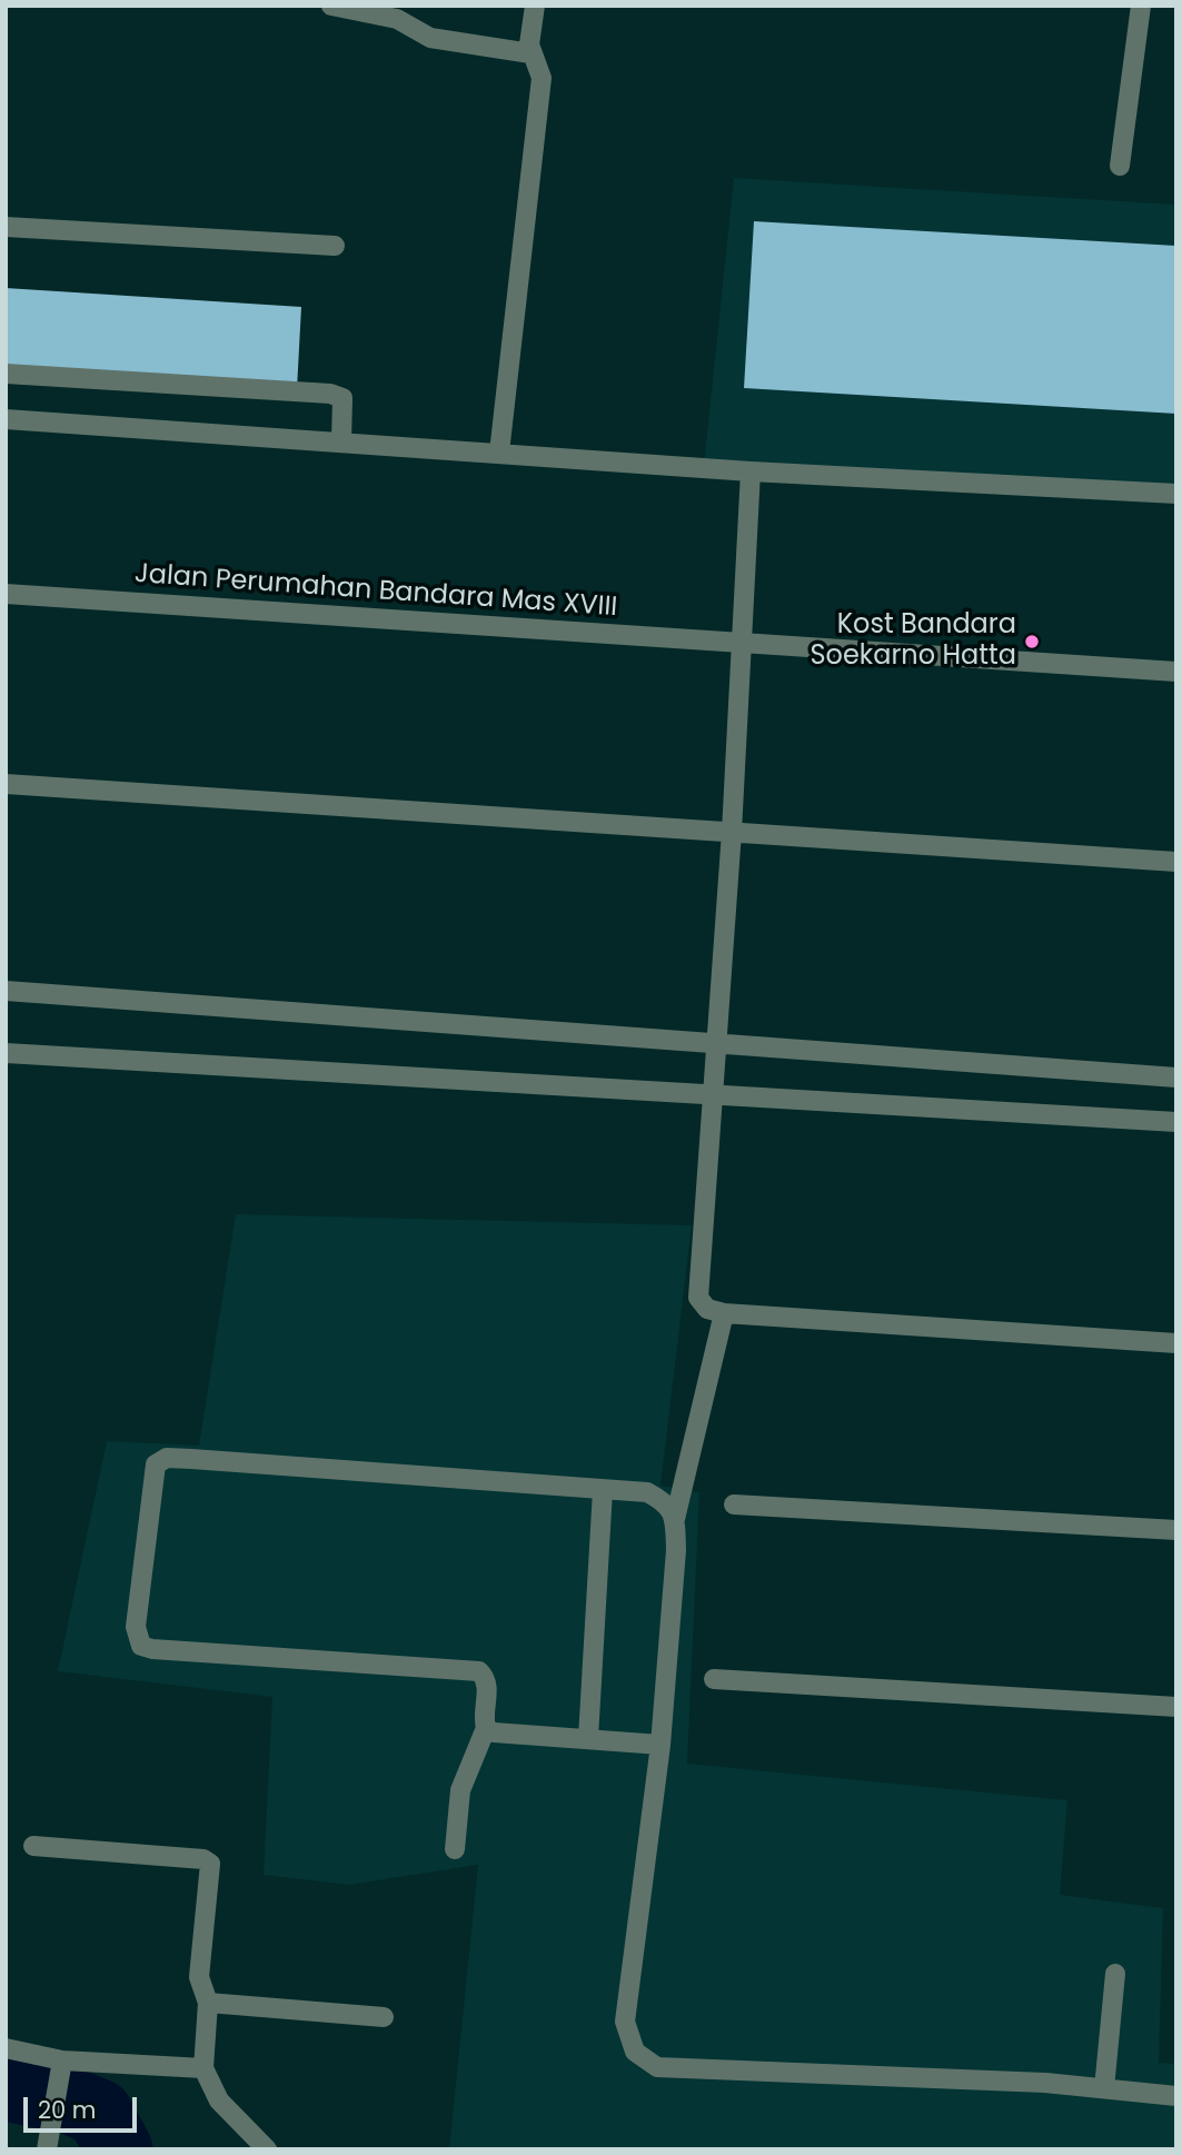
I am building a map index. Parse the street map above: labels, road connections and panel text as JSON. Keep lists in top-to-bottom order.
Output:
{
  "streets": {
    "street": ["Jalan Perumahan Bandara Mas XVIII"]
  },
  "places": ["Kost Bandara Soekarno Hatta"],
  "scale_bar": "20 m"
}
